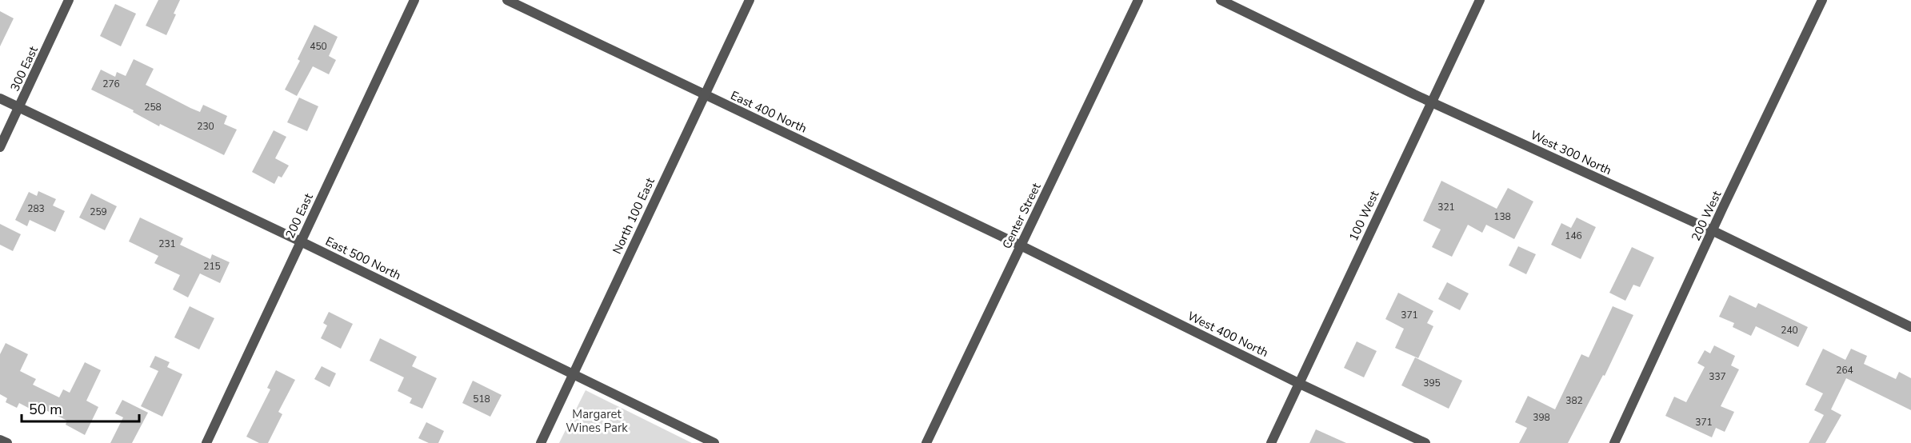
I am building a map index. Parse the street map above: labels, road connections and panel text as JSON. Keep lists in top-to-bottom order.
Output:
{
  "streets": {
    "street": [
      "300 East",
      "East 400 North",
      "West 300 North",
      "200 East",
      "North 100 East",
      "Center Street",
      "100 West",
      "200 West",
      "East 500 North",
      "West 400 North"
    ]
  },
  "crossings": [
    ["300 East", "East 500 North"],
    ["East 400 North", "North 100 East"],
    ["East 400 North", "Center Street"],
    ["East 400 North", "West 400 North"],
    ["West 300 North", "100 West"],
    ["West 300 North", "200 West"],
    ["200 East", "East 500 North"],
    ["North 100 East", "East 500 North"],
    ["Center Street", "West 400 North"],
    ["100 West", "West 400 North"]
  ],
  "parks": ["Margaret Wines Park"],
  "house_numbers": [
    "450",
    "276",
    "258",
    "230",
    "321",
    "283",
    "259",
    "138",
    "146",
    "231",
    "215",
    "371",
    "240",
    "264",
    "337",
    "395",
    "518",
    "382",
    "398",
    "371"
  ],
  "scale_bar": "50 m"
}
